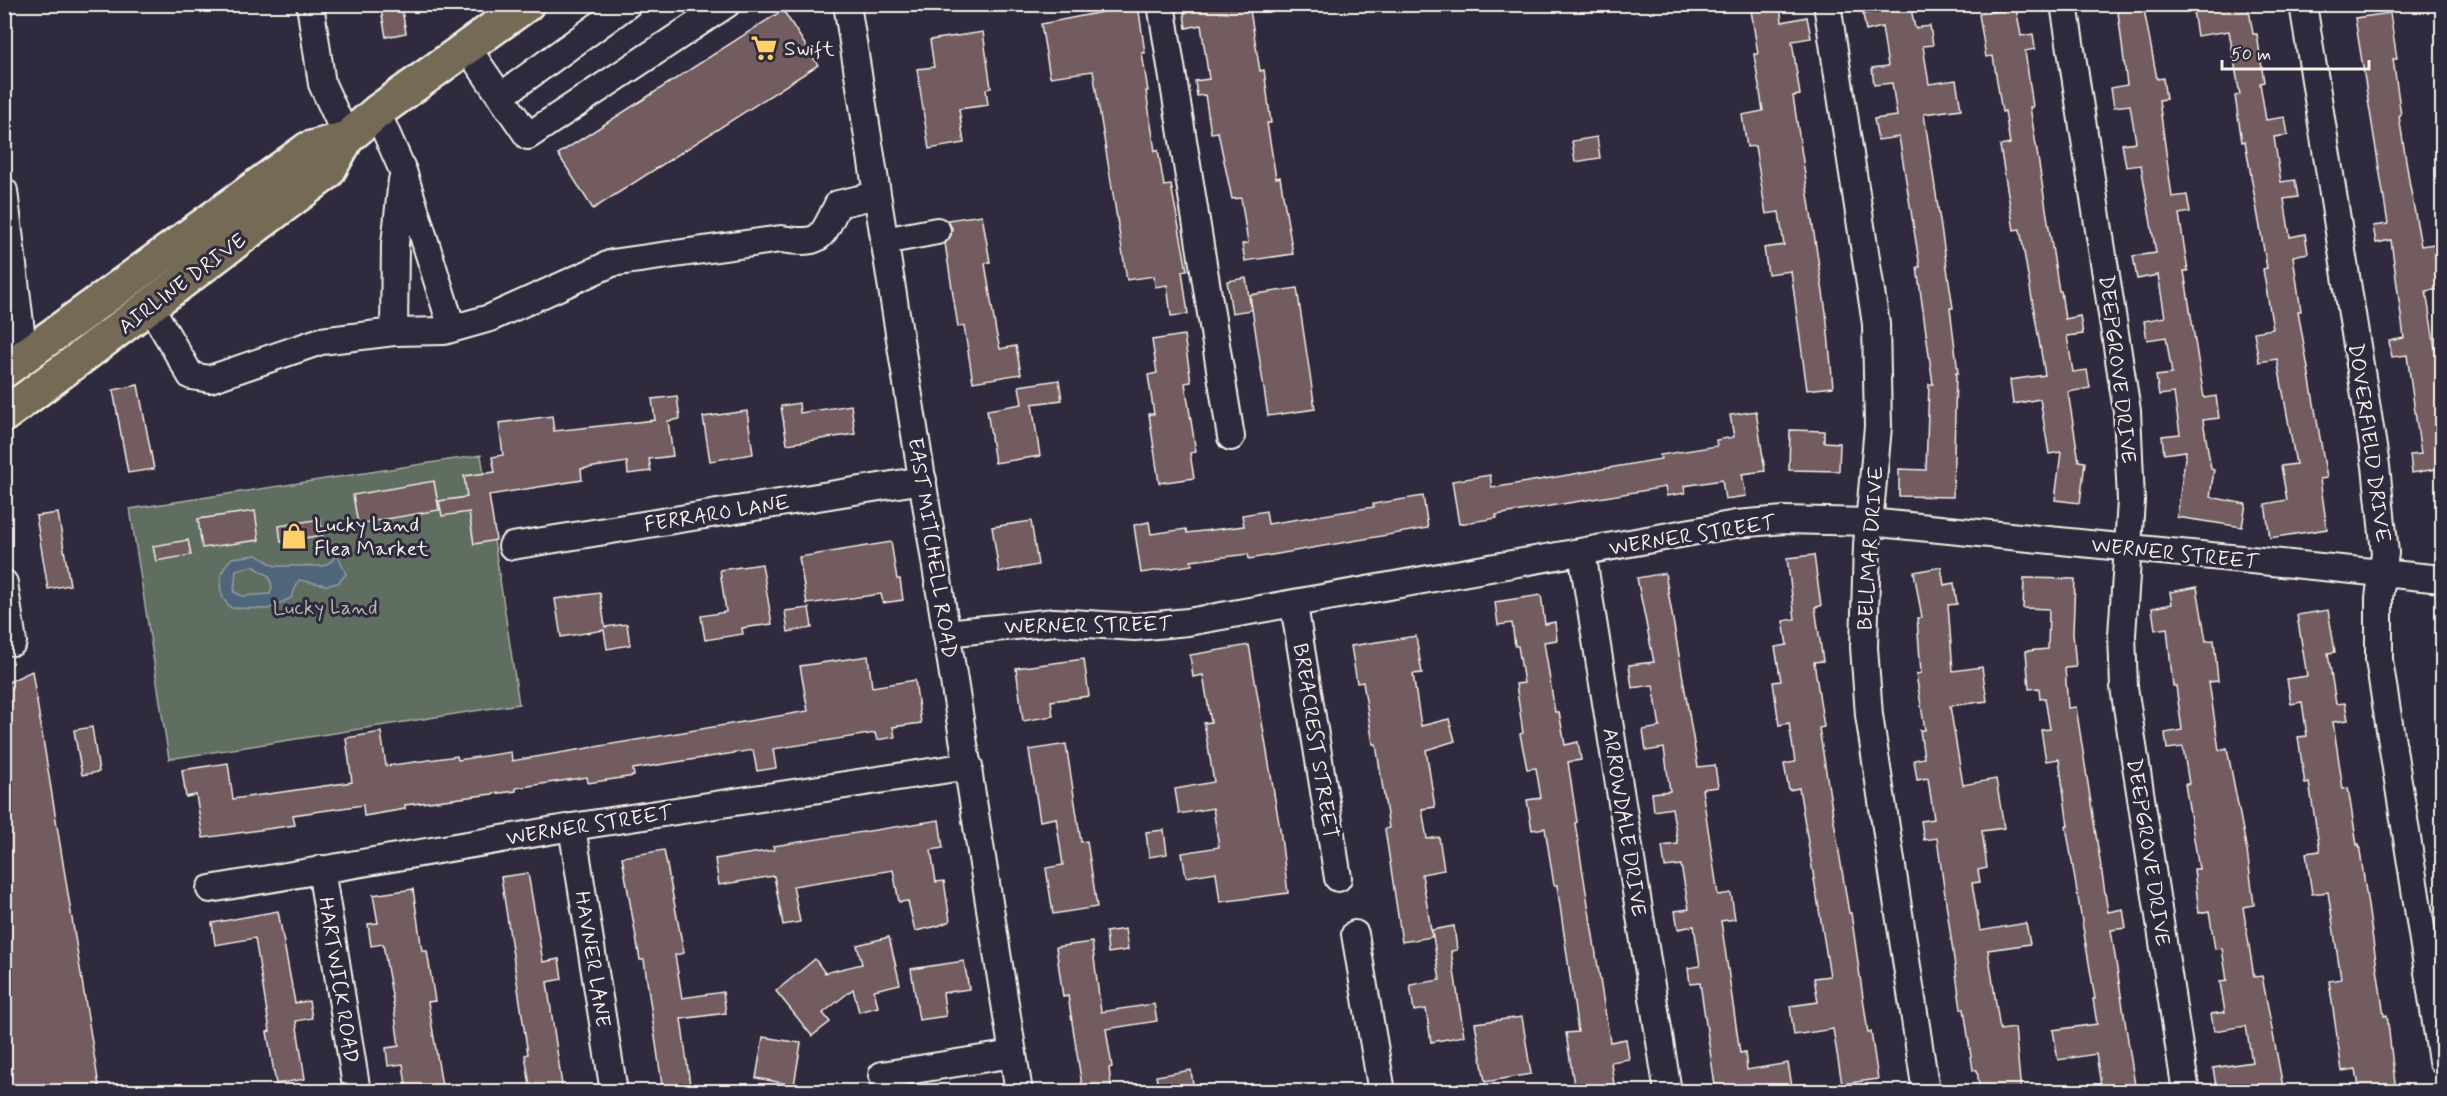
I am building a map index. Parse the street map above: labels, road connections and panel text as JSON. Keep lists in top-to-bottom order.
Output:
{
  "streets": {
    "main road": ["AIRLINE DRIVE"],
    "street": [
      "DEEPGROVE DRIVE",
      "DOVERFIELD DRIVE",
      "FERRARO LANE",
      "WERNER STREET",
      "EAST MITCHELL ROAD",
      "BELLMAR DRIVE",
      "BREACREST STREET",
      "ARROWDALE DRIVE",
      "HAVNER LANE",
      "HARTWICK ROAD"
    ]
  },
  "crossings": [
    ["DEEPGROVE DRIVE", "WERNER STREET"],
    ["DOVERFIELD DRIVE", "WERNER STREET"],
    ["FERRARO LANE", "EAST MITCHELL ROAD"],
    ["WERNER STREET", "EAST MITCHELL ROAD"],
    ["WERNER STREET", "BELLMAR DRIVE"],
    ["WERNER STREET", "BREACREST STREET"],
    ["WERNER STREET", "ARROWDALE DRIVE"],
    ["WERNER STREET", "HAVNER LANE"],
    ["WERNER STREET", "HARTWICK ROAD"]
  ],
  "parks": ["Lucky Land"],
  "places": {
    "supermarket": ["Swift"],
    "shop": ["Lucky Land Flea Market"]
  },
  "scale_bar": "50 m"
}
